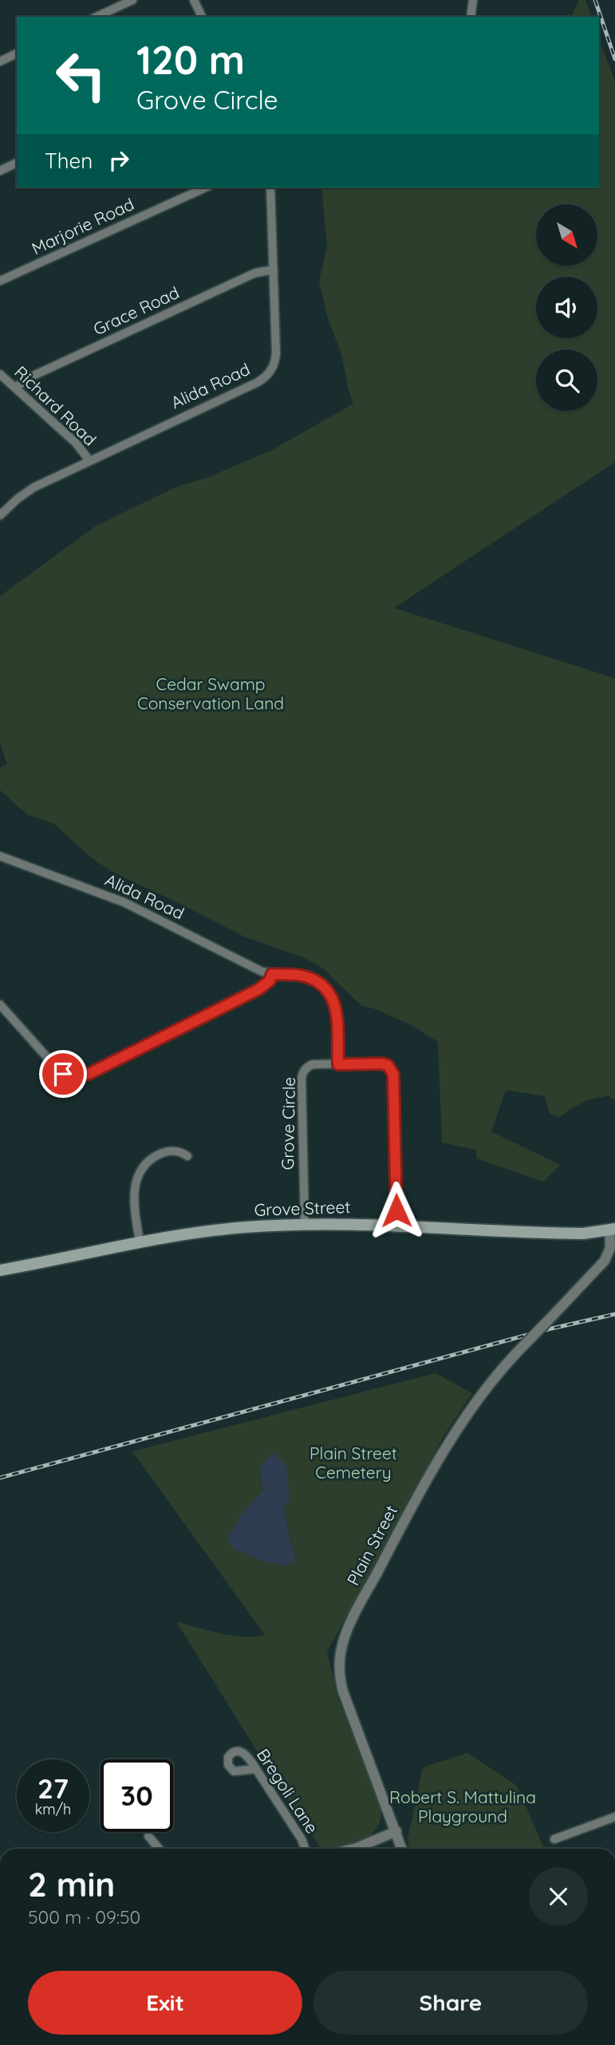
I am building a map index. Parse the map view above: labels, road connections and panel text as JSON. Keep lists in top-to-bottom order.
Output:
{
  "streets": {
    "main road": ["Grove Street"],
    "street": [
      "Marjorie Road",
      "Grace Road",
      "Alida Road",
      "Richard Road",
      "Grove Circle",
      "Plain Street",
      "Bregoli Lane"
    ]
  },
  "crossings": [
    ["Grace Road", "Alida Road"],
    ["Grace Road", "Richard Road"],
    ["Alida Road", "Richard Road"],
    ["Alida Road", "Grove Circle"],
    ["Grove Circle", "Grove Street"],
    ["Grove Street", "Plain Street"]
  ],
  "parks": ["Cedar Swamp Conservation Land", "Plain Street Cemetery", "Robert S. Mattulina Playground"],
  "north": "bottom right",
  "page": {
    "turn": ["120 m", "Grove Circle"],
    "then": "Then",
    "speed": "27 km/h",
    "limit": "30",
    "heading": ["2 min", "500 m · 09:50"],
    "buttons": ["Exit", "Share"]
  }
}
